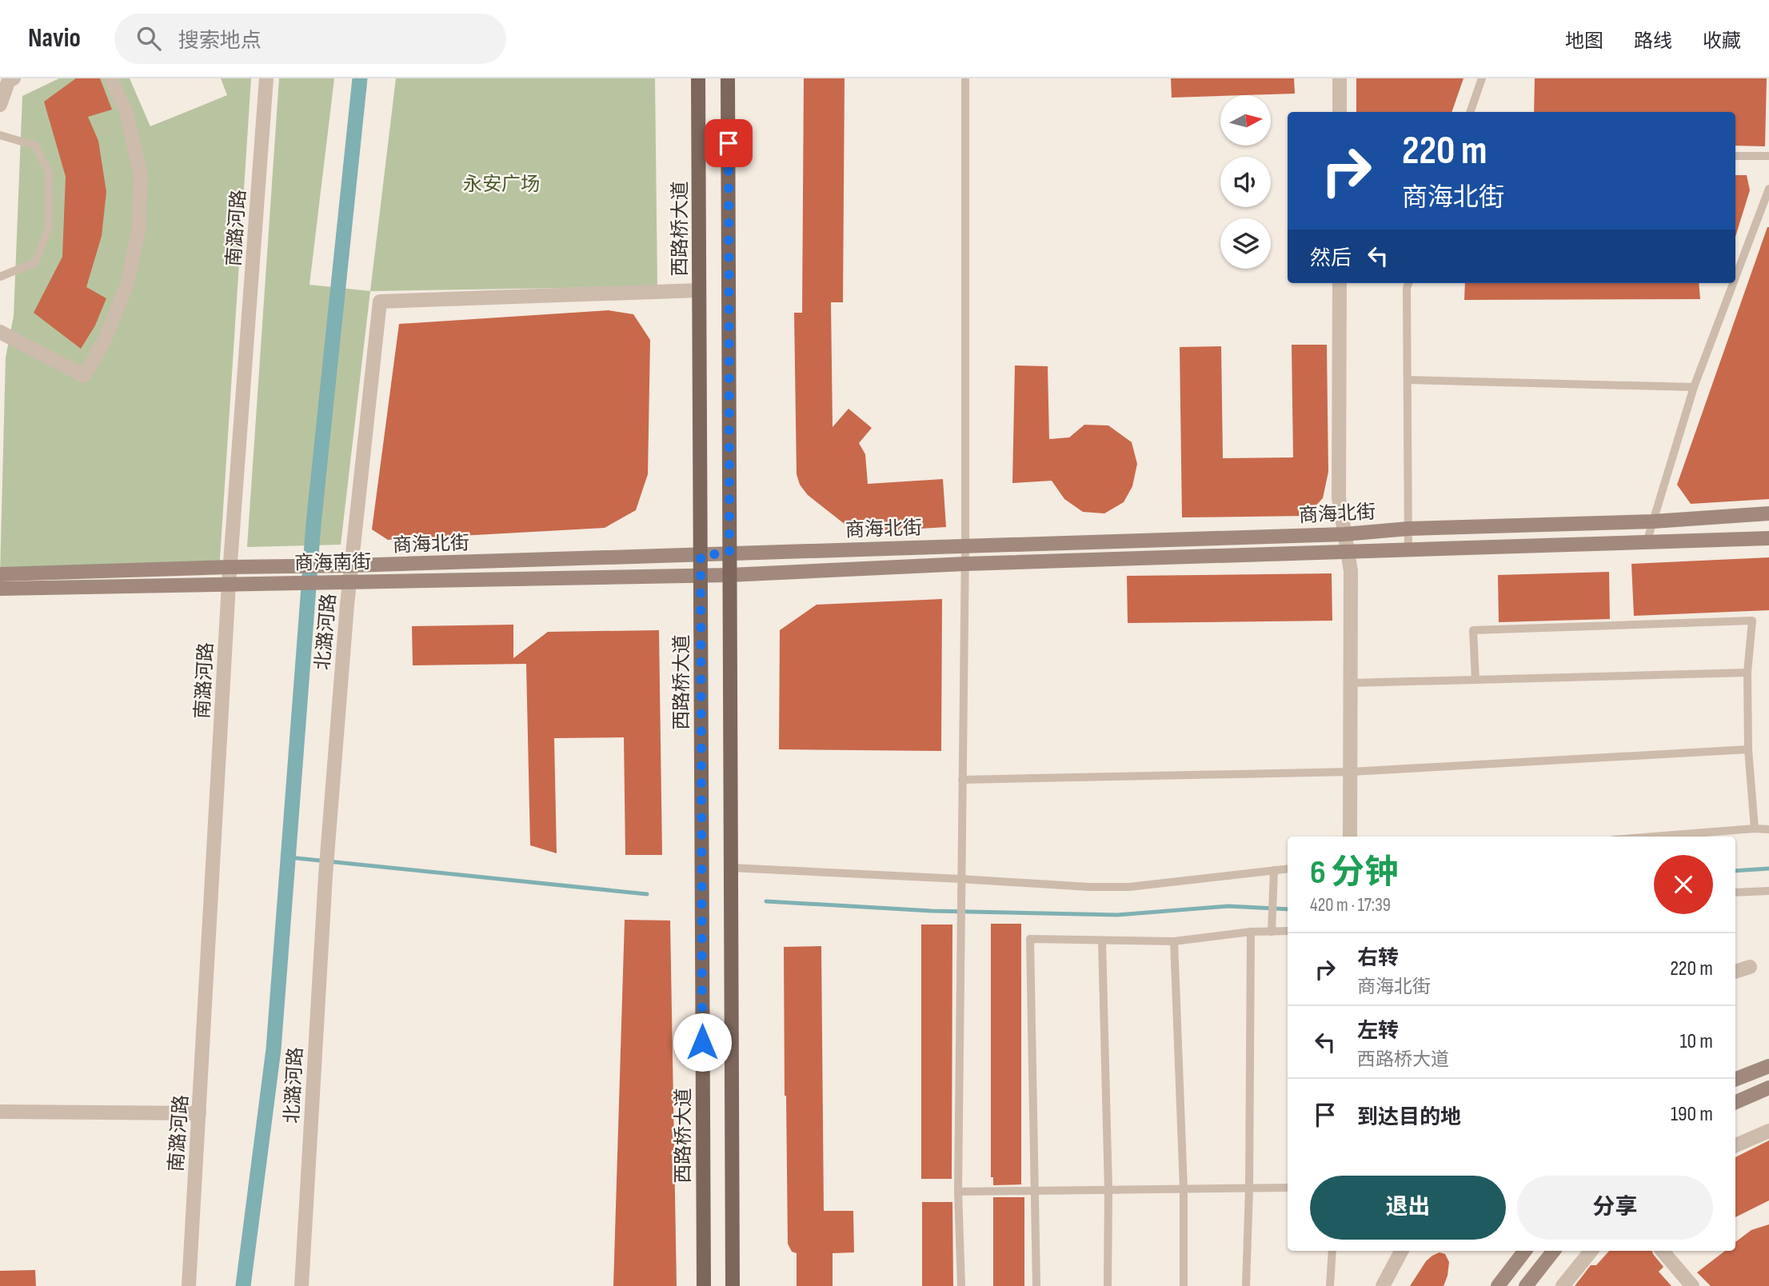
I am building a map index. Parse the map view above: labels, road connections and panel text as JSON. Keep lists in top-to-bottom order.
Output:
{
  "streets": {
    "main road": ["西路桥大道", "商海北街", "商海南街"],
    "street": ["南潞河路", "北潞河路"]
  },
  "crossings": [
    ["南潞河路", "商海北街"],
    ["南潞河路", "商海南街"],
    ["西路桥大道", "商海北街"],
    ["西路桥大道", "商海南街"],
    ["西路桥大道", "北潞河路"],
    ["商海北街", "商海南街"],
    ["商海北街", "北潞河路"],
    ["商海南街", "北潞河路"]
  ],
  "parks": ["永安广场"],
  "north": "right",
  "page": {
    "header": "Navio",
    "search": "搜索地点",
    "nav": ["地图", "路线", "收藏"],
    "turn": ["220 m", "商海北街"],
    "then": "然后",
    "heading": ["6 分钟", "420 m · 17:39"],
    "list": [
      {
        "name": "右转",
        "note": "商海北街",
        "value": "220 m"
      },
      {
        "name": "左转",
        "note": "西路桥大道",
        "value": "10 m"
      },
      {
        "name": "到达目的地",
        "value": "190 m"
      }
    ],
    "buttons": ["退出", "分享"]
  }
}
